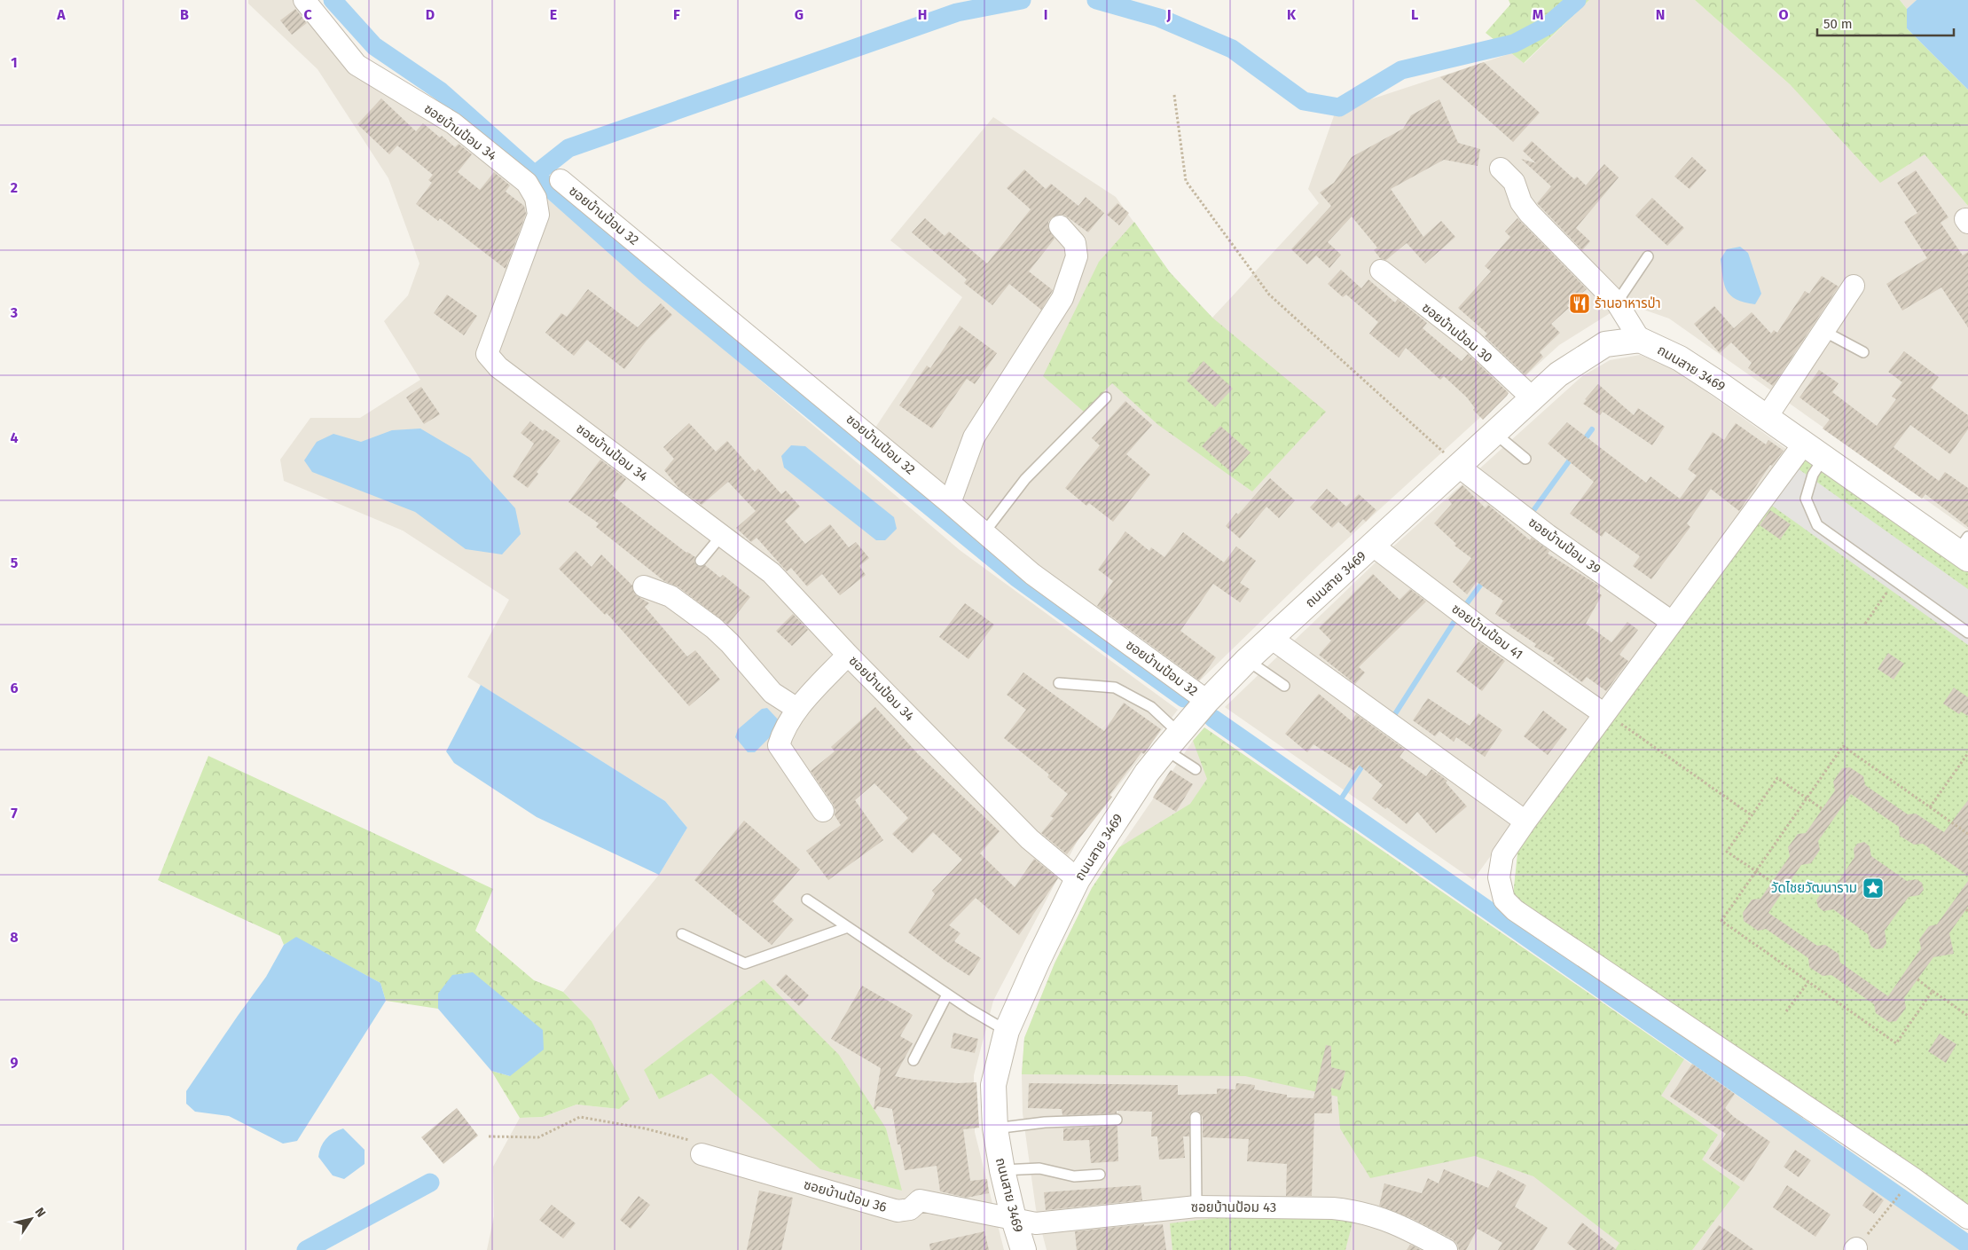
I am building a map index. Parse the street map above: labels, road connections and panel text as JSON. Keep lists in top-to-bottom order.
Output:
{
  "streets": {
    "street": [
      "ซอยบ้านป้อม 34",
      "ซอยบ้านป้อม 32",
      "ซอยบ้านป้อม 30",
      "ถนนสาย 3469",
      "ซอยบ้านป้อม 39",
      "ซอยบ้านป้อม 41",
      "ซอยบ้านป้อม 36",
      "ซอยบ้านป้อม 43"
    ]
  },
  "crossings": [
    ["ซอยบ้านป้อม 34", "ถนนสาย 3469"],
    ["ซอยบ้านป้อม 32", "ถนนสาย 3469"],
    ["ซอยบ้านป้อม 30", "ถนนสาย 3469"],
    ["ถนนสาย 3469", "ซอยบ้านป้อม 39"],
    ["ถนนสาย 3469", "ซอยบ้านป้อม 41"],
    ["ถนนสาย 3469", "ซอยบ้านป้อม 36"],
    ["ถนนสาย 3469", "ซอยบ้านป้อม 43"],
    ["ซอยบ้านป้อม 36", "ซอยบ้านป้อม 43"]
  ],
  "places": {
    "restaurant": ["ร้านอาหารป่า"],
    "place": ["วัดไชยวัฒนาราม"]
  },
  "scale_bar": "50 m",
  "north": "top right",
  "grid": {
    "columns": [
      "A",
      "B",
      "C",
      "D",
      "E",
      "F",
      "G",
      "H",
      "I",
      "J",
      "K",
      "L",
      "M",
      "N",
      "O"
    ],
    "rows": [
      "1",
      "2",
      "3",
      "4",
      "5",
      "6",
      "7",
      "8",
      "9"
    ]
  }
}
